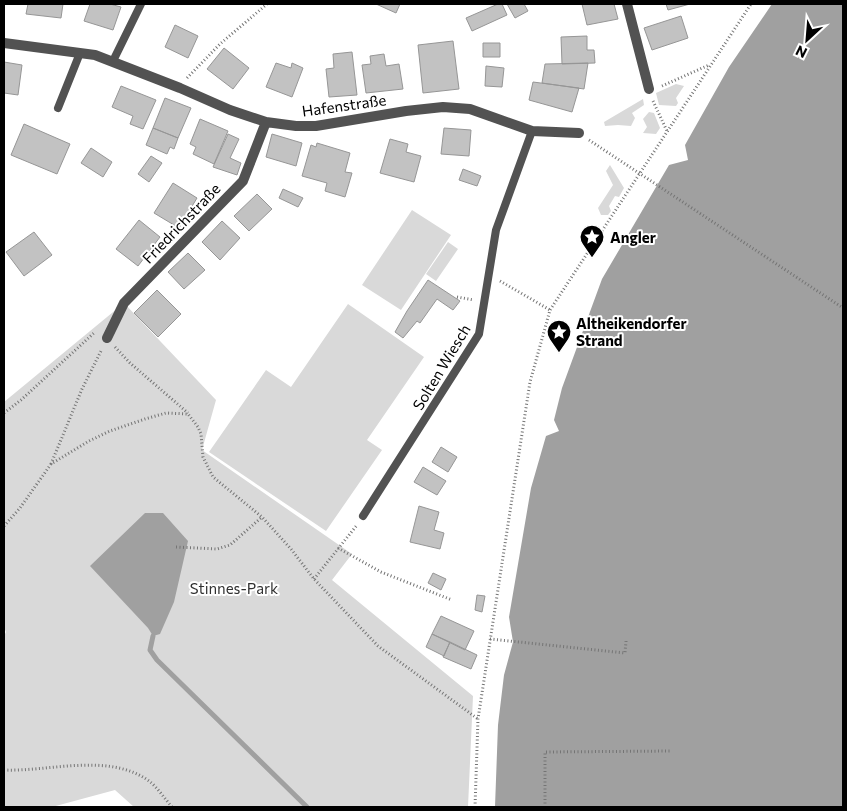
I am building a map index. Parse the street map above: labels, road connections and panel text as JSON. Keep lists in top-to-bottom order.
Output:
{
  "streets": {
    "street": ["Hafenstraße", "Friedrichstraße"],
    "lane": ["Solten Wiesch"]
  },
  "crossings": [
    ["Hafenstraße", "Friedrichstraße"],
    ["Hafenstraße", "Solten Wiesch"]
  ],
  "parks": ["Stinnes-Park"],
  "places": {
    "place": ["Angler", "Altheikendorfer Strand"]
  },
  "north": "bottom left"
}
